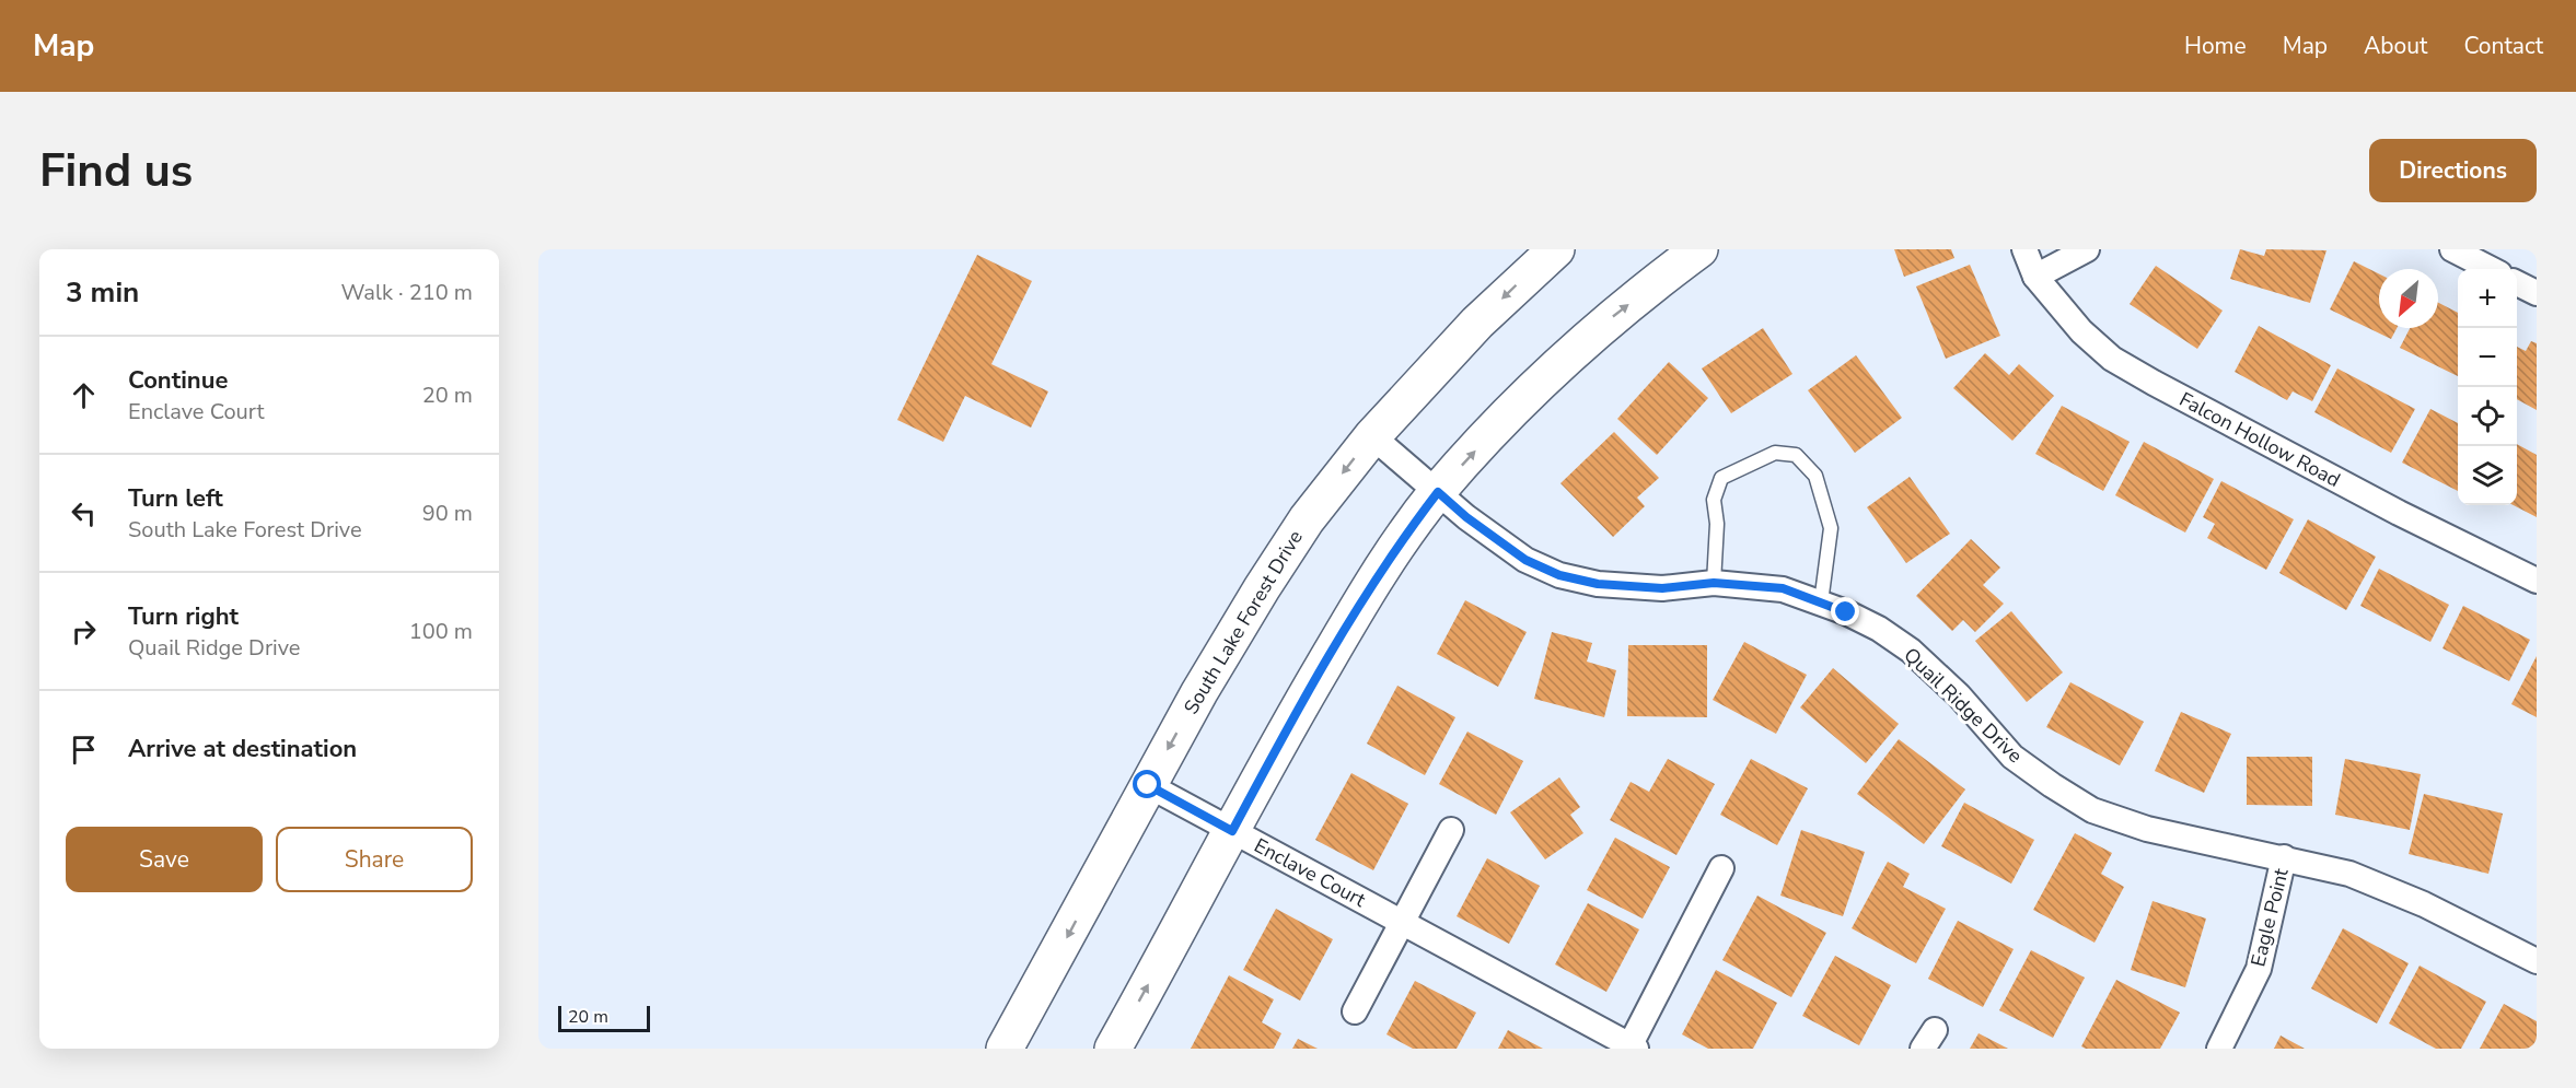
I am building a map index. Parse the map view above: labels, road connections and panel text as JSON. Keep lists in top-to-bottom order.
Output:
{
  "streets": {
    "main road": ["South Lake Forest Drive"],
    "street": [
      "Falcon Hollow Road",
      "Quail Ridge Drive",
      "Enclave Court",
      "Eagle Point"
    ]
  },
  "crossings": [
    ["South Lake Forest Drive", "Quail Ridge Drive"],
    ["South Lake Forest Drive", "Enclave Court"],
    ["Quail Ridge Drive", "Eagle Point"]
  ],
  "scale_bar": "20 m",
  "north": "bottom left",
  "page": {
    "header": "Map",
    "nav": [
      "Home",
      "Map",
      "About",
      "Contact"
    ],
    "buttons": [
      "Directions",
      ["Save", "Share"]
    ],
    "title": "Find us",
    "heading": ["3 min", "Walk · 210 m"],
    "map_buttons": ["+", "−"],
    "list": [
      ["Continue", "Enclave Court", "20 m"],
      ["Turn left", "South Lake Forest Drive", "90 m"],
      ["Turn right", "Quail Ridge Drive", "100 m"],
      "Arrive at destination"
    ],
    "scale": "20 m"
  }
}
